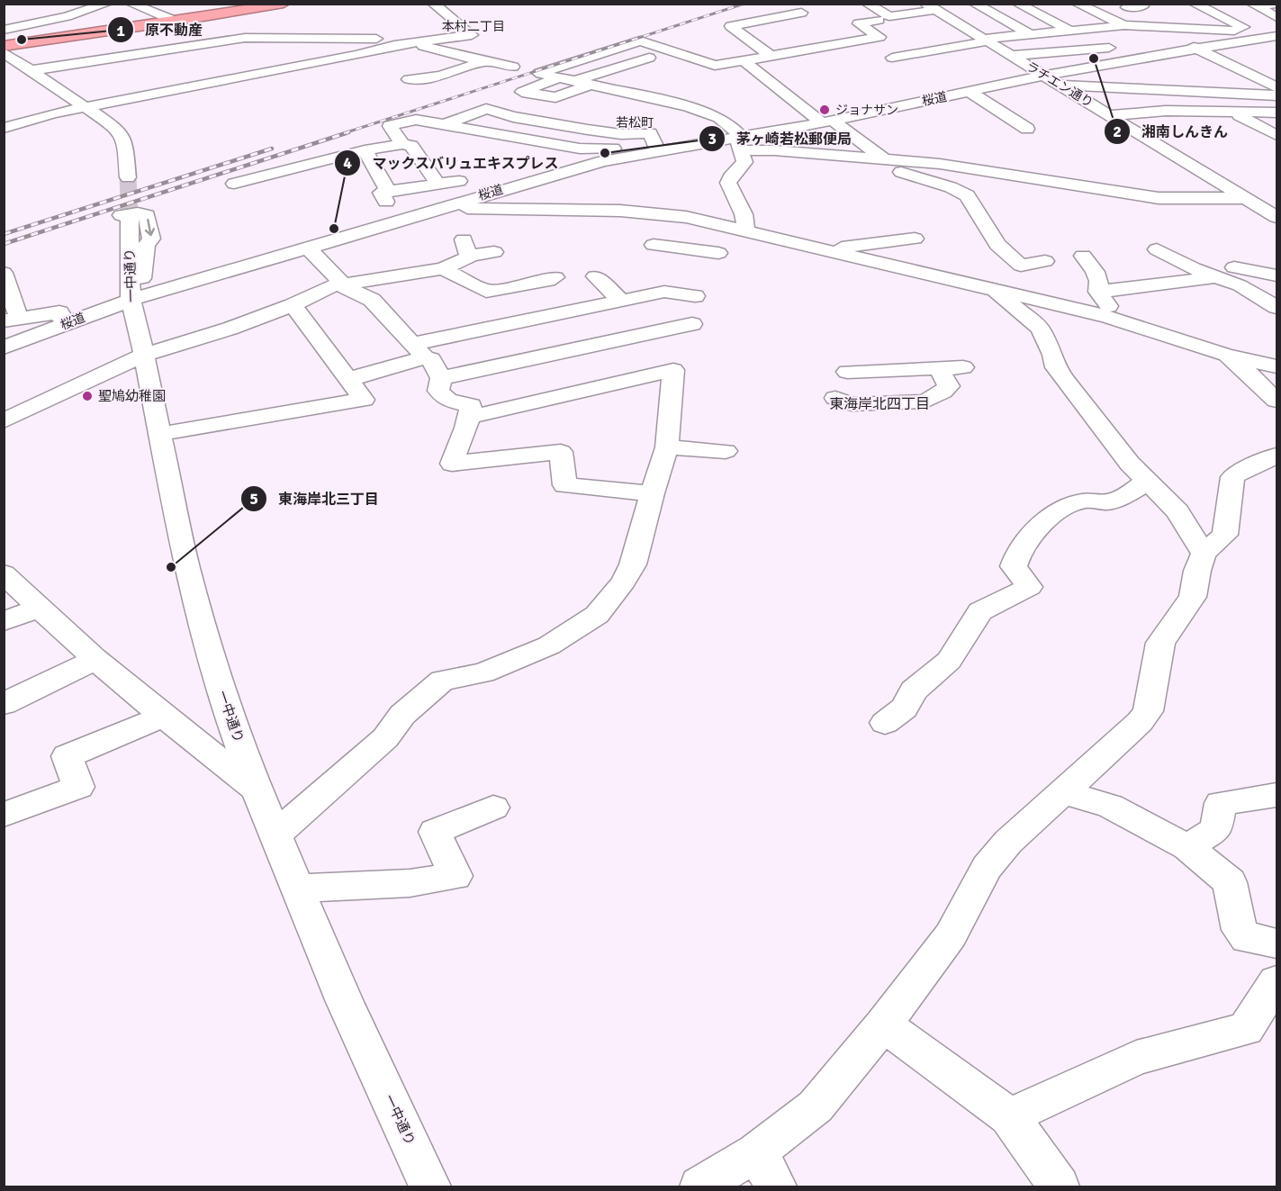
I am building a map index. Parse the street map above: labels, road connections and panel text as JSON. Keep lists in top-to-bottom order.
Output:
{
  "streets": {
    "street": ["ラチエン通り", "桜道", "一中通り"]
  },
  "crossings": [
    ["ラチエン通り", "桜道"],
    ["桜道", "一中通り"]
  ],
  "districts": ["本村二丁目", "若松町", "東海岸北四丁目"],
  "places": [
    "原不動産",
    "湘南しんきん",
    "ジョナサン",
    "茅ヶ崎若松郵便局",
    "マックスバリュエキスプレス",
    "聖鳩幼稚園",
    "東海岸北三丁目"
  ]
}
